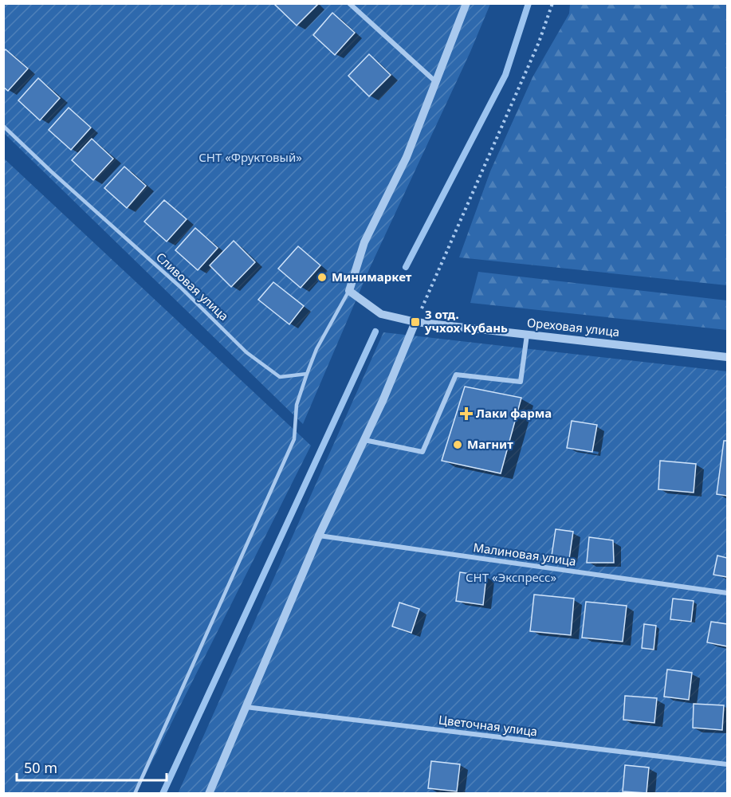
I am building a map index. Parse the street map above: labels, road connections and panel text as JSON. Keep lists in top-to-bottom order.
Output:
{
  "streets": {
    "street": ["Ореховая улица", "Малиновая улица", "Цветочная улица"],
    "lane": ["Сливовая улица"]
  },
  "parks": ["СНТ «Фруктовый»", "СНТ «Экспресс»"],
  "places": {
    "other": ["Минимаркет", "Магнит"],
    "transit": ["3 отд. учхох Кубань"],
    "health": ["Лаки фарма"]
  },
  "scale_bar": "50 m"
}
